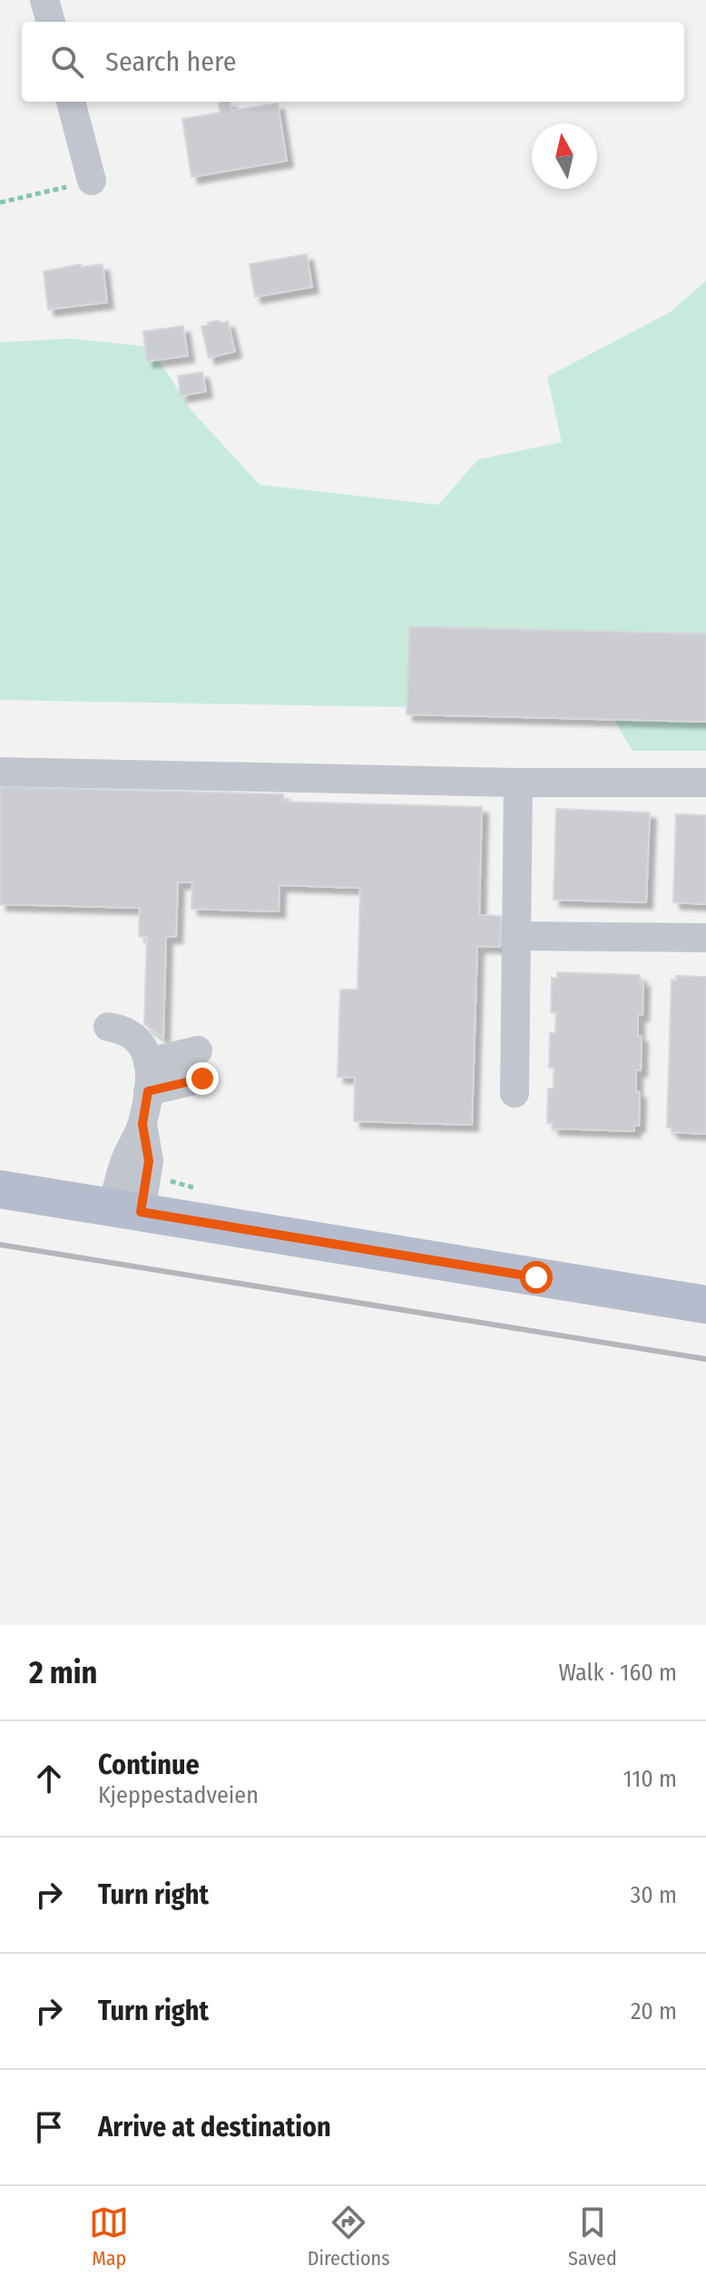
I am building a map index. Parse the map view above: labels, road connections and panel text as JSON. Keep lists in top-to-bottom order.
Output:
{
  "north": "top",
  "page": {
    "search": "Search here",
    "heading": ["2 min", "Walk · 160 m"],
    "list": [
      ["Continue", "Kjeppestadveien", "110 m"],
      ["Turn right", "30 m"],
      ["Turn right", "20 m"],
      "Arrive at destination"
    ],
    "nav": ["Map", "Directions", "Saved"]
  }
}
